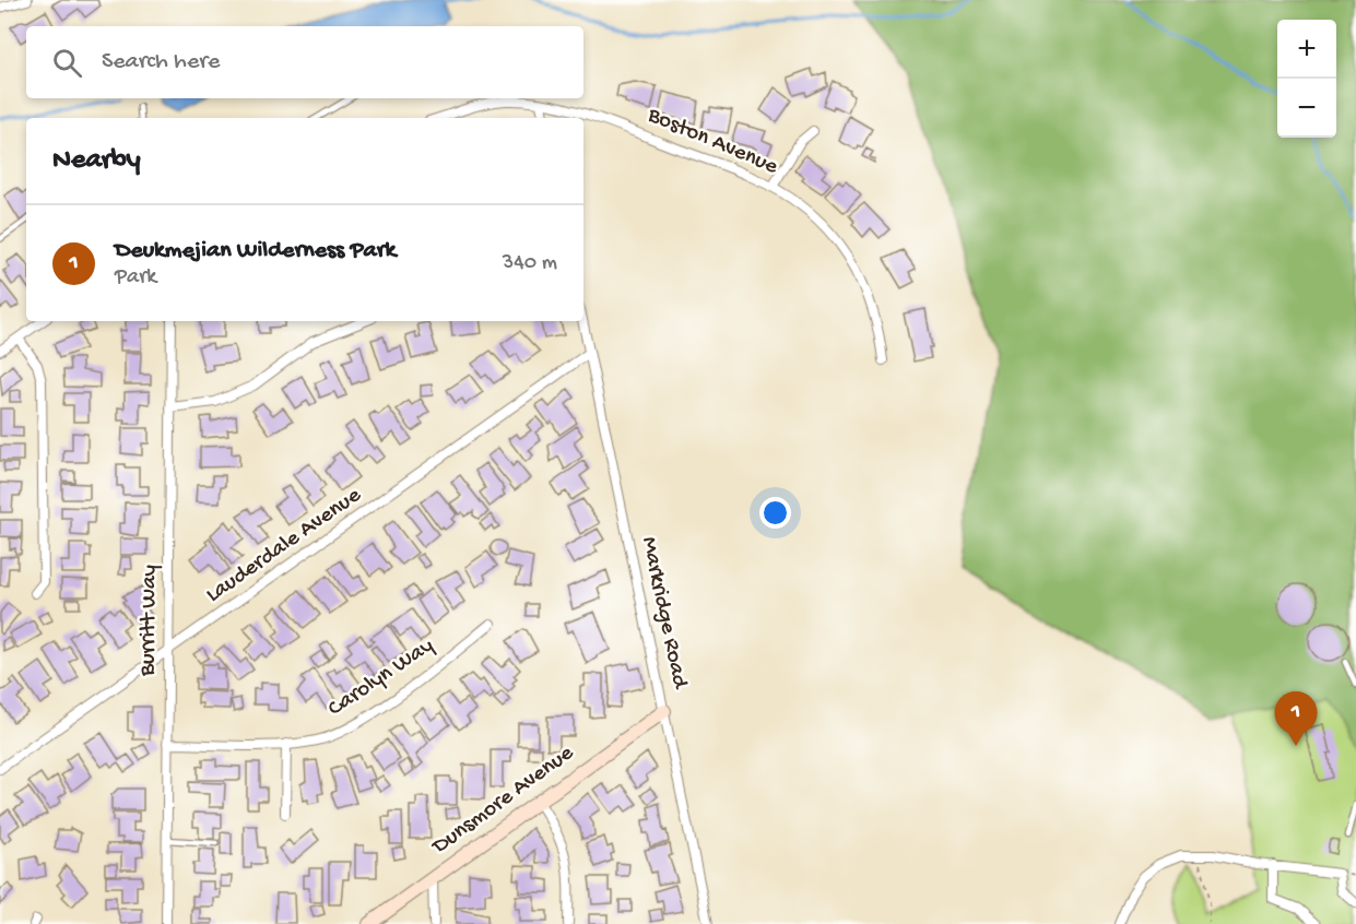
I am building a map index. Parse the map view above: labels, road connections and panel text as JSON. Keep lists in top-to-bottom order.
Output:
{
  "streets": {
    "street": [
      "Boston Avenue",
      "Lauderdale Avenue",
      "Markridge Road",
      "Burritt Way",
      "Carolyn Way",
      "Dunsmore Avenue"
    ]
  },
  "crossings": [
    ["Lauderdale Avenue", "Markridge Road"],
    ["Lauderdale Avenue", "Burritt Way"],
    ["Markridge Road", "Dunsmore Avenue"],
    ["Burritt Way", "Carolyn Way"]
  ],
  "page": {
    "map_buttons": ["+", "−"],
    "search": "Search here",
    "heading": "Nearby",
    "list": [
      {
        "mark": "1",
        "name": "Deukmejian Wilderness Park",
        "note": "Park",
        "value": "340 m"
      }
    ],
    "pins": "1"
  }
}
